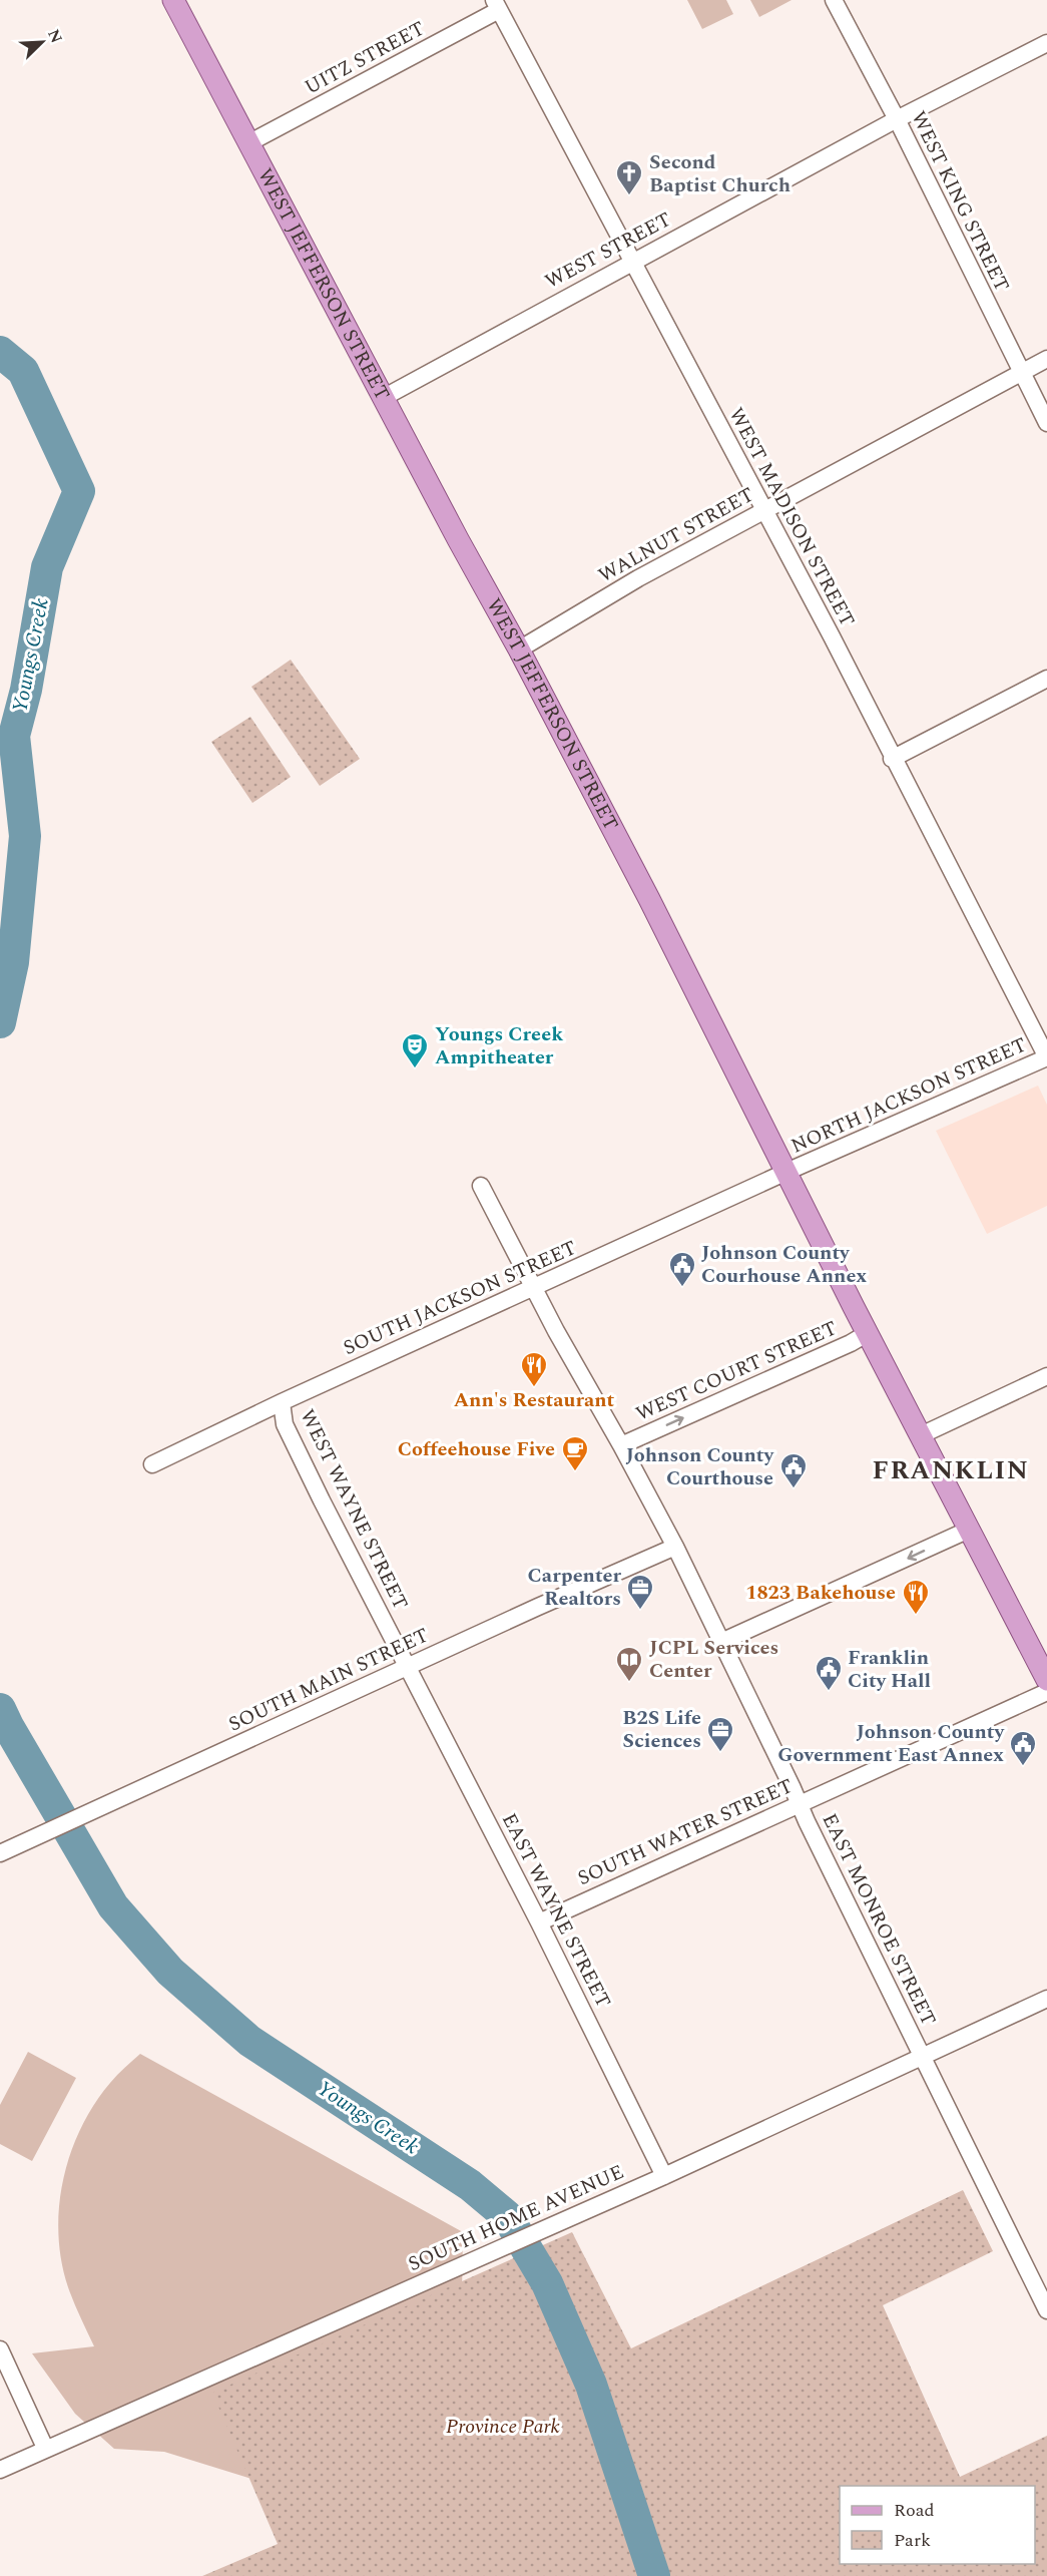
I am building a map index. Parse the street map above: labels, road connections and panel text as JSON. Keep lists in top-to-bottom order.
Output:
{
  "streets": {
    "main road": ["WEST JEFFERSON STREET"],
    "street": [
      "UITZ STREET",
      "WEST KING STREET",
      "WEST STREET",
      "WEST MADISON STREET",
      "WALNUT STREET",
      "NORTH JACKSON STREET",
      "SOUTH JACKSON STREET",
      "WEST COURT STREET",
      "WEST WAYNE STREET",
      "SOUTH MAIN STREET",
      "SOUTH WATER STREET",
      "EAST WAYNE STREET",
      "EAST MONROE STREET",
      "SOUTH HOME AVENUE"
    ]
  },
  "crossings": [
    ["UITZ STREET", "WEST JEFFERSON STREET"],
    ["UITZ STREET", "WEST MADISON STREET"],
    ["WEST KING STREET", "WEST STREET"],
    ["WEST KING STREET", "WALNUT STREET"],
    ["WEST STREET", "WEST JEFFERSON STREET"],
    ["WEST STREET", "WEST MADISON STREET"],
    ["WEST JEFFERSON STREET", "WALNUT STREET"],
    ["WEST JEFFERSON STREET", "NORTH JACKSON STREET"],
    ["WEST JEFFERSON STREET", "SOUTH JACKSON STREET"],
    ["WEST JEFFERSON STREET", "WEST COURT STREET"],
    ["WEST MADISON STREET", "WALNUT STREET"],
    ["WEST MADISON STREET", "NORTH JACKSON STREET"],
    ["NORTH JACKSON STREET", "SOUTH JACKSON STREET"],
    ["SOUTH JACKSON STREET", "WEST WAYNE STREET"],
    ["SOUTH JACKSON STREET", "EAST MONROE STREET"],
    ["WEST COURT STREET", "EAST MONROE STREET"],
    ["WEST WAYNE STREET", "SOUTH MAIN STREET"],
    ["WEST WAYNE STREET", "EAST WAYNE STREET"],
    ["SOUTH MAIN STREET", "EAST WAYNE STREET"],
    ["SOUTH MAIN STREET", "EAST MONROE STREET"],
    ["SOUTH WATER STREET", "EAST WAYNE STREET"],
    ["SOUTH WATER STREET", "EAST MONROE STREET"],
    ["EAST WAYNE STREET", "SOUTH HOME AVENUE"],
    ["EAST MONROE STREET", "SOUTH HOME AVENUE"]
  ],
  "one_way": ["WEST COURT STREET"],
  "districts": ["FRANKLIN"],
  "water": ["Youngs Creek"],
  "parks": ["Province Park"],
  "places": {
    "church": ["Second Baptist Church"],
    "theatre": ["Youngs Creek Ampitheater"],
    "public building": [
      "Johnson County Courhouse Annex",
      "Johnson County Courthouse",
      "Franklin City Hall",
      "Johnson County Government East Annex"
    ],
    "restaurant": ["Ann's Restaurant", "1823 Bakehouse"],
    "cafe": ["Coffeehouse Five"],
    "office": ["Carpenter Realtors", "B2S Life Sciences"],
    "library": ["JCPL Services Center"]
  },
  "legend": ["Road", "Park"],
  "north": "top right"
}
